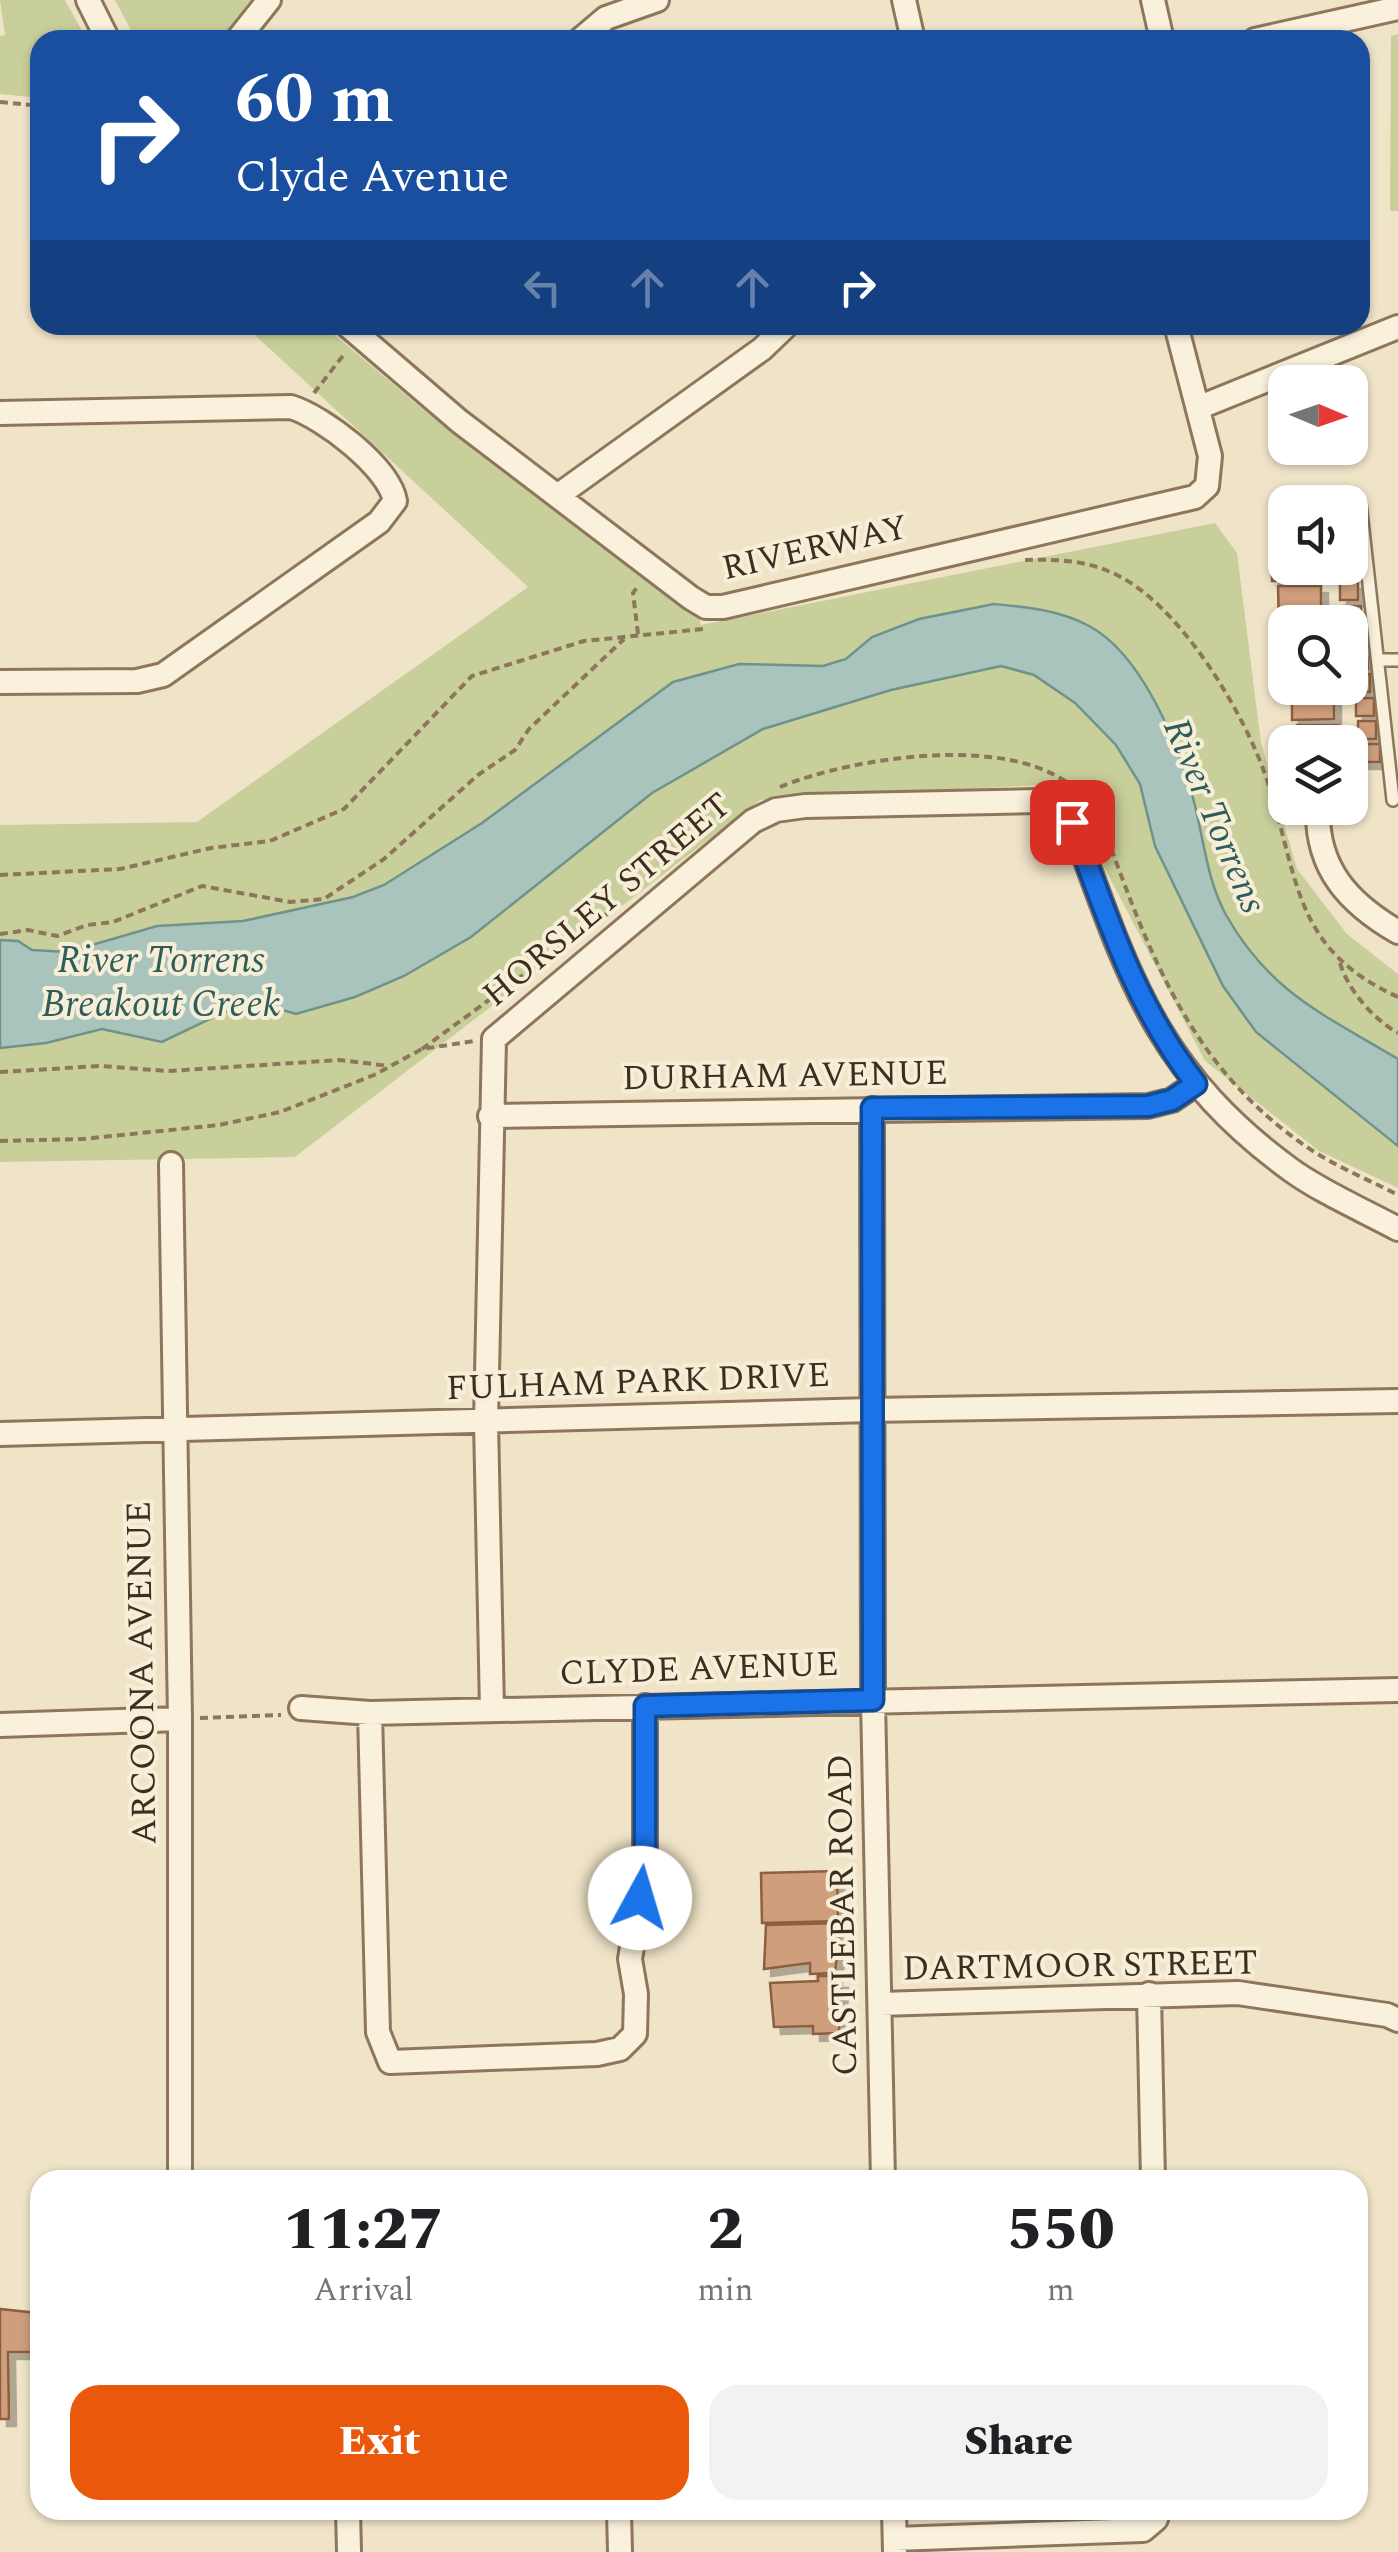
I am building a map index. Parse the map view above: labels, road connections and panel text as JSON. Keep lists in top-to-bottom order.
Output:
{
  "streets": {
    "street": [
      "RIVERWAY",
      "HORSLEY STREET",
      "DURHAM AVENUE",
      "FULHAM PARK DRIVE",
      "CLYDE AVENUE",
      "ARCOONA AVENUE",
      "CASTLEBAR ROAD",
      "DARTMOOR STREET"
    ]
  },
  "crossings": [
    ["DURHAM AVENUE", "CASTLEBAR ROAD"],
    ["FULHAM PARK DRIVE", "ARCOONA AVENUE"],
    ["FULHAM PARK DRIVE", "CASTLEBAR ROAD"],
    ["CLYDE AVENUE", "CASTLEBAR ROAD"],
    ["CASTLEBAR ROAD", "DARTMOOR STREET"]
  ],
  "water": ["River Torrens", "River Torrens Breakout Creek"],
  "north": "right",
  "page": {
    "turn": ["60 m", "Clyde Avenue"],
    "eta": [
      "11:27",
      "Arrival",
      "2",
      "min",
      "550",
      "m"
    ],
    "buttons": ["Exit", "Share"]
  }
}
